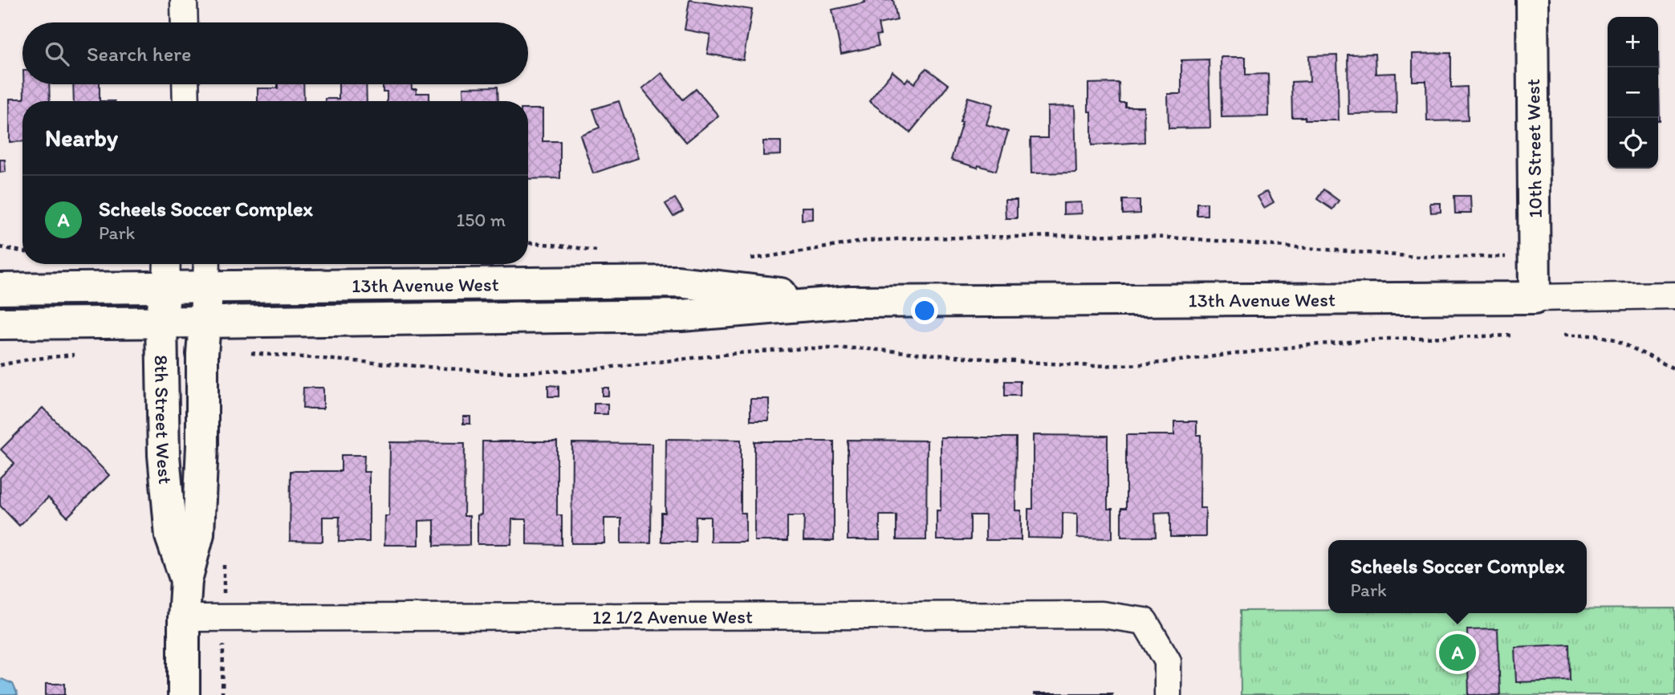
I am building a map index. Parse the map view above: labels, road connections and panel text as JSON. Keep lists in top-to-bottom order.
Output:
{
  "streets": {
    "street": [
      "10th Street West",
      "13th Avenue West",
      "8th Street West",
      "12 1/2 Avenue West"
    ]
  },
  "crossings": [
    ["10th Street West", "13th Avenue West"],
    ["13th Avenue West", "8th Street West"],
    ["8th Street West", "12 1/2 Avenue West"]
  ],
  "page": {
    "map_buttons": ["+", "−"],
    "search": "Search here",
    "heading": "Nearby",
    "list": [
      {
        "mark": "A",
        "name": "Scheels Soccer Complex",
        "note": "Park",
        "value": "150 m"
      }
    ],
    "popup": ["Scheels Soccer Complex", "Park"],
    "pins": "A"
  }
}
